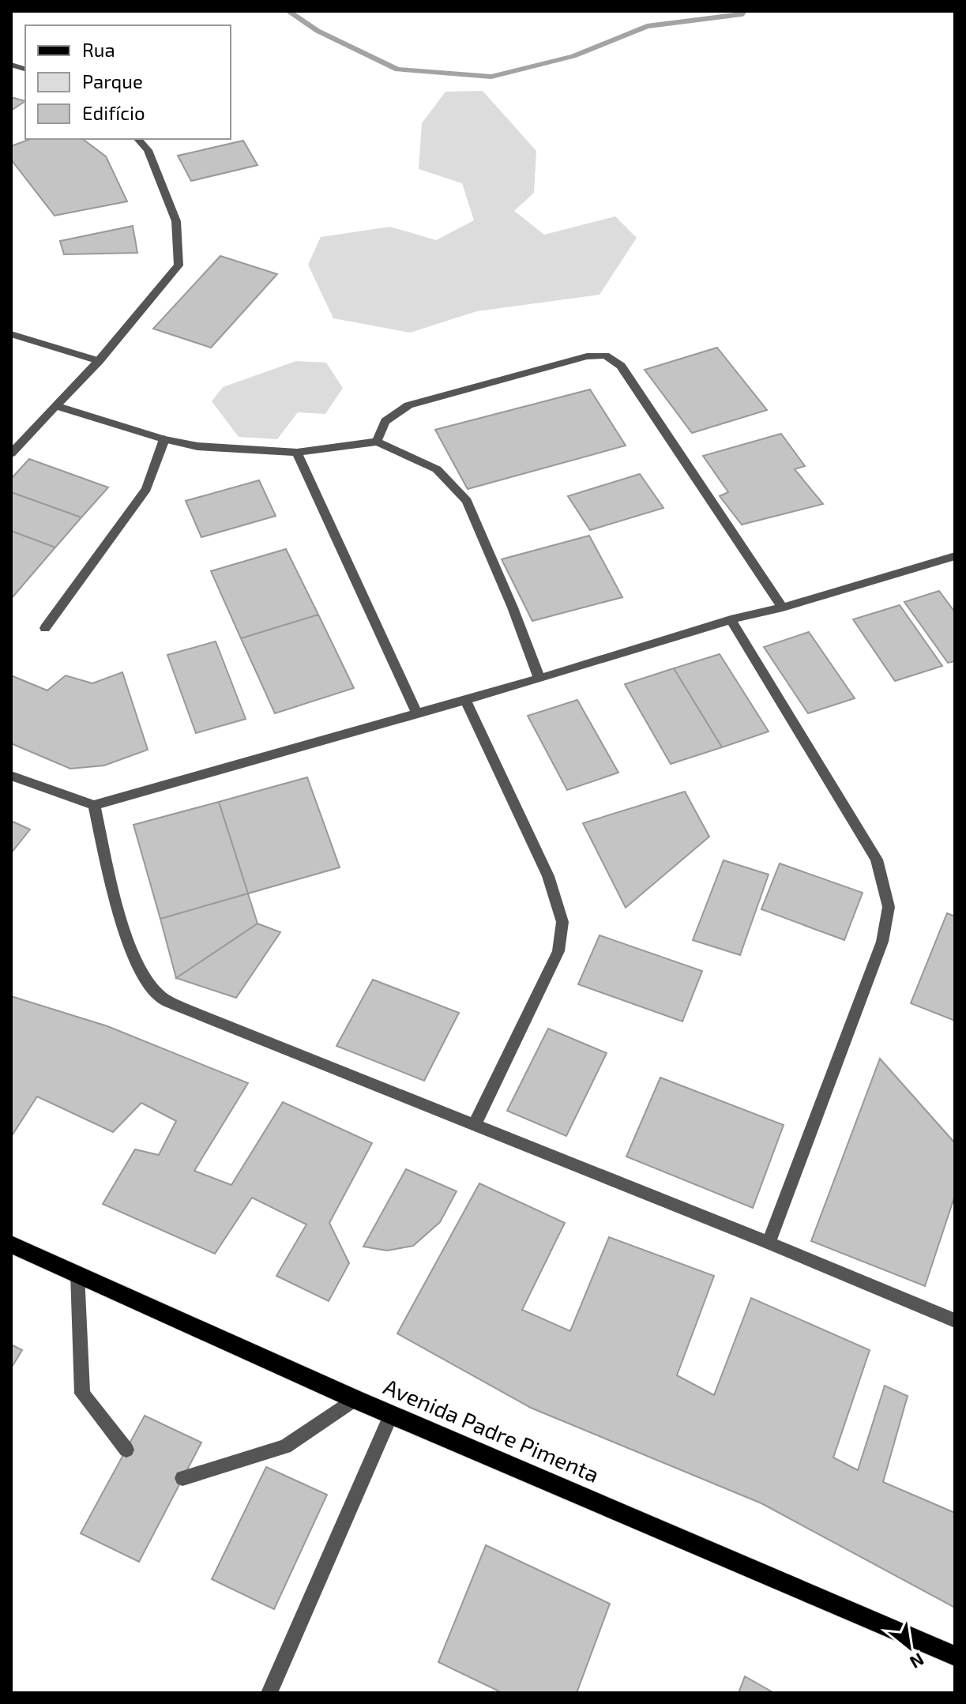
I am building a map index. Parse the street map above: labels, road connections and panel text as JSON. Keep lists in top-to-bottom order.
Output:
{
  "streets": {
    "main road": ["Avenida Padre Pimenta"]
  },
  "legend": ["Rua", "Parque", "Edifício"],
  "north": "bottom right"
}
